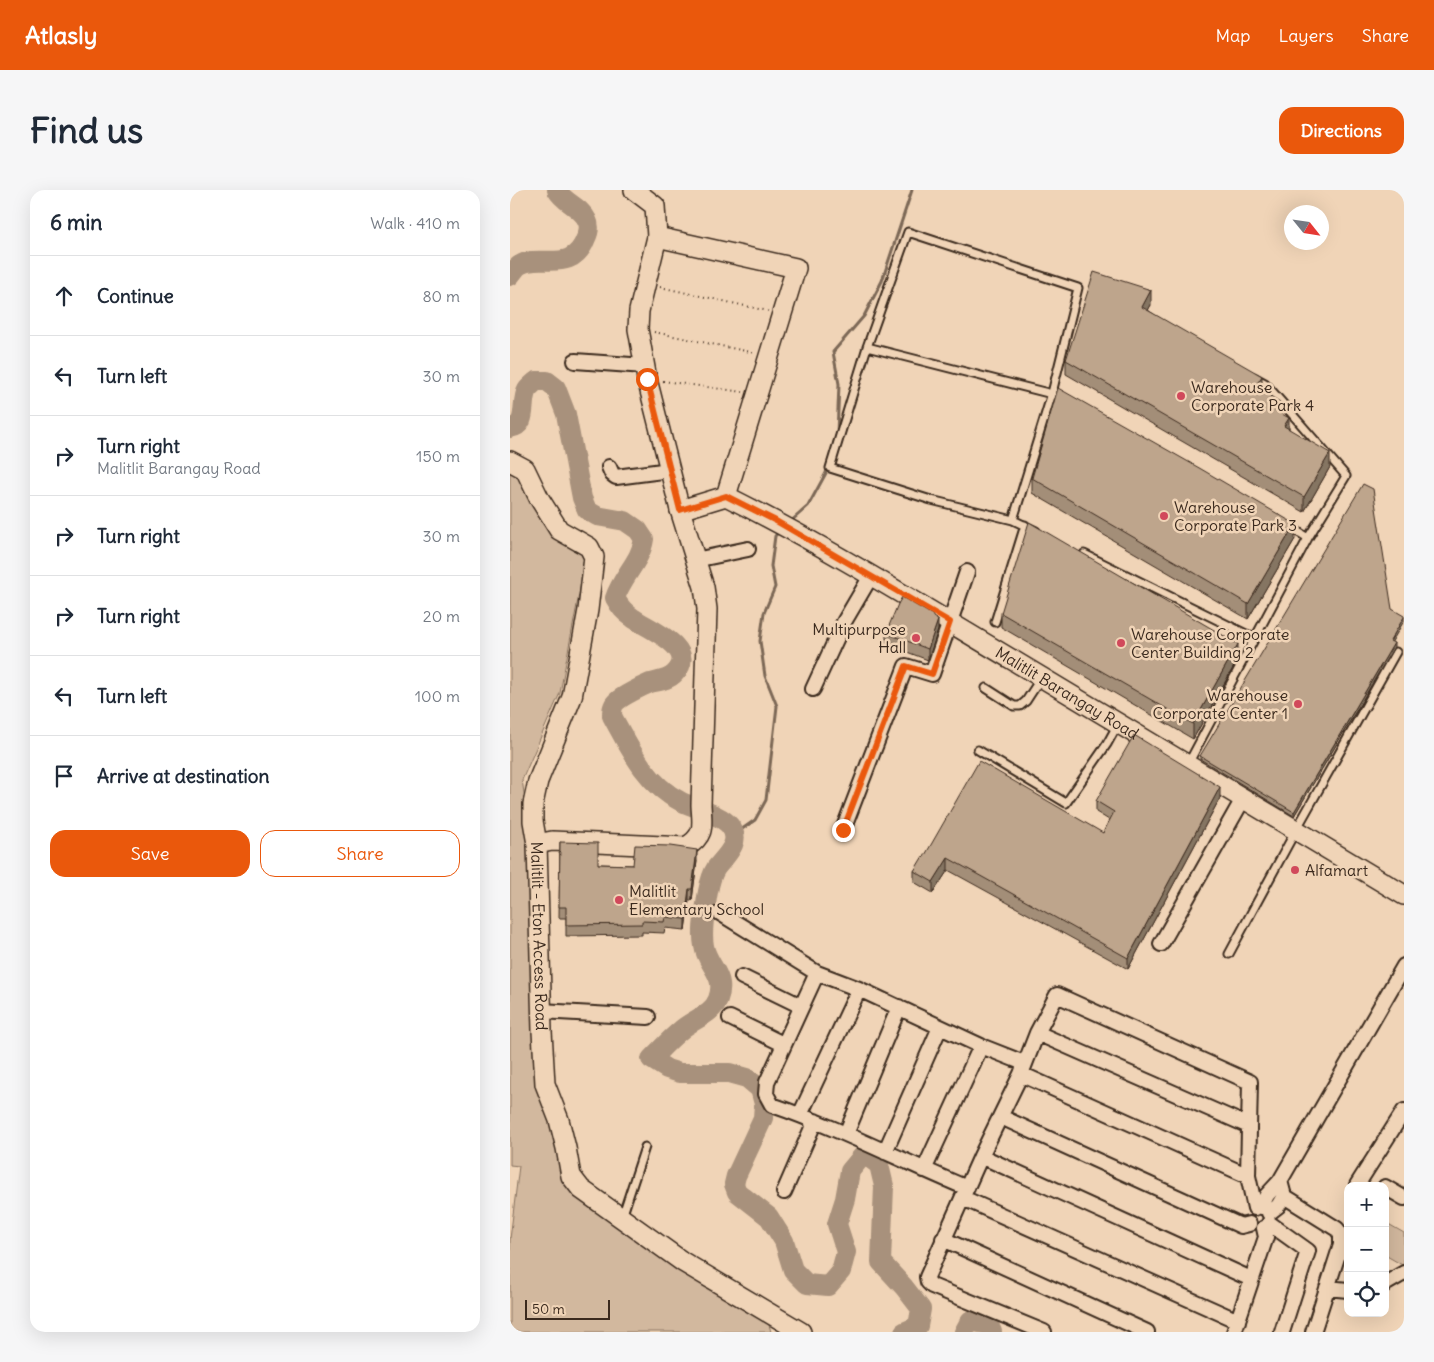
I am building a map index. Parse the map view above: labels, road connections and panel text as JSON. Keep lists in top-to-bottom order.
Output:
{
  "streets": {
    "street": ["Malitlit Barangay Road", "Malitlit - Eton Access Road"]
  },
  "places": [
    "Warehouse Corporate Park 4",
    "Warehouse Corporate Park 3",
    "Multipurpose Hall",
    "Warehouse Corporate Center Building 2",
    "Warehouse Corporate Center 1",
    "Alfamart",
    "Malitlit Elementary School"
  ],
  "scale_bar": "50 m",
  "north": "bottom right",
  "page": {
    "header": "Atlasly",
    "nav": ["Map", "Layers", "Share"],
    "buttons": [
      "Directions",
      ["Save", "Share"]
    ],
    "title": "Find us",
    "heading": ["6 min", "Walk · 410 m"],
    "list": [
      ["Continue", "80 m"],
      ["Turn left", "30 m"],
      ["Turn right", "Malitlit Barangay Road", "150 m"],
      ["Turn right", "30 m"],
      ["Turn right", "20 m"],
      ["Turn left", "100 m"],
      "Arrive at destination"
    ],
    "map_buttons": ["+", "−"],
    "scale": "50 m"
  }
}
